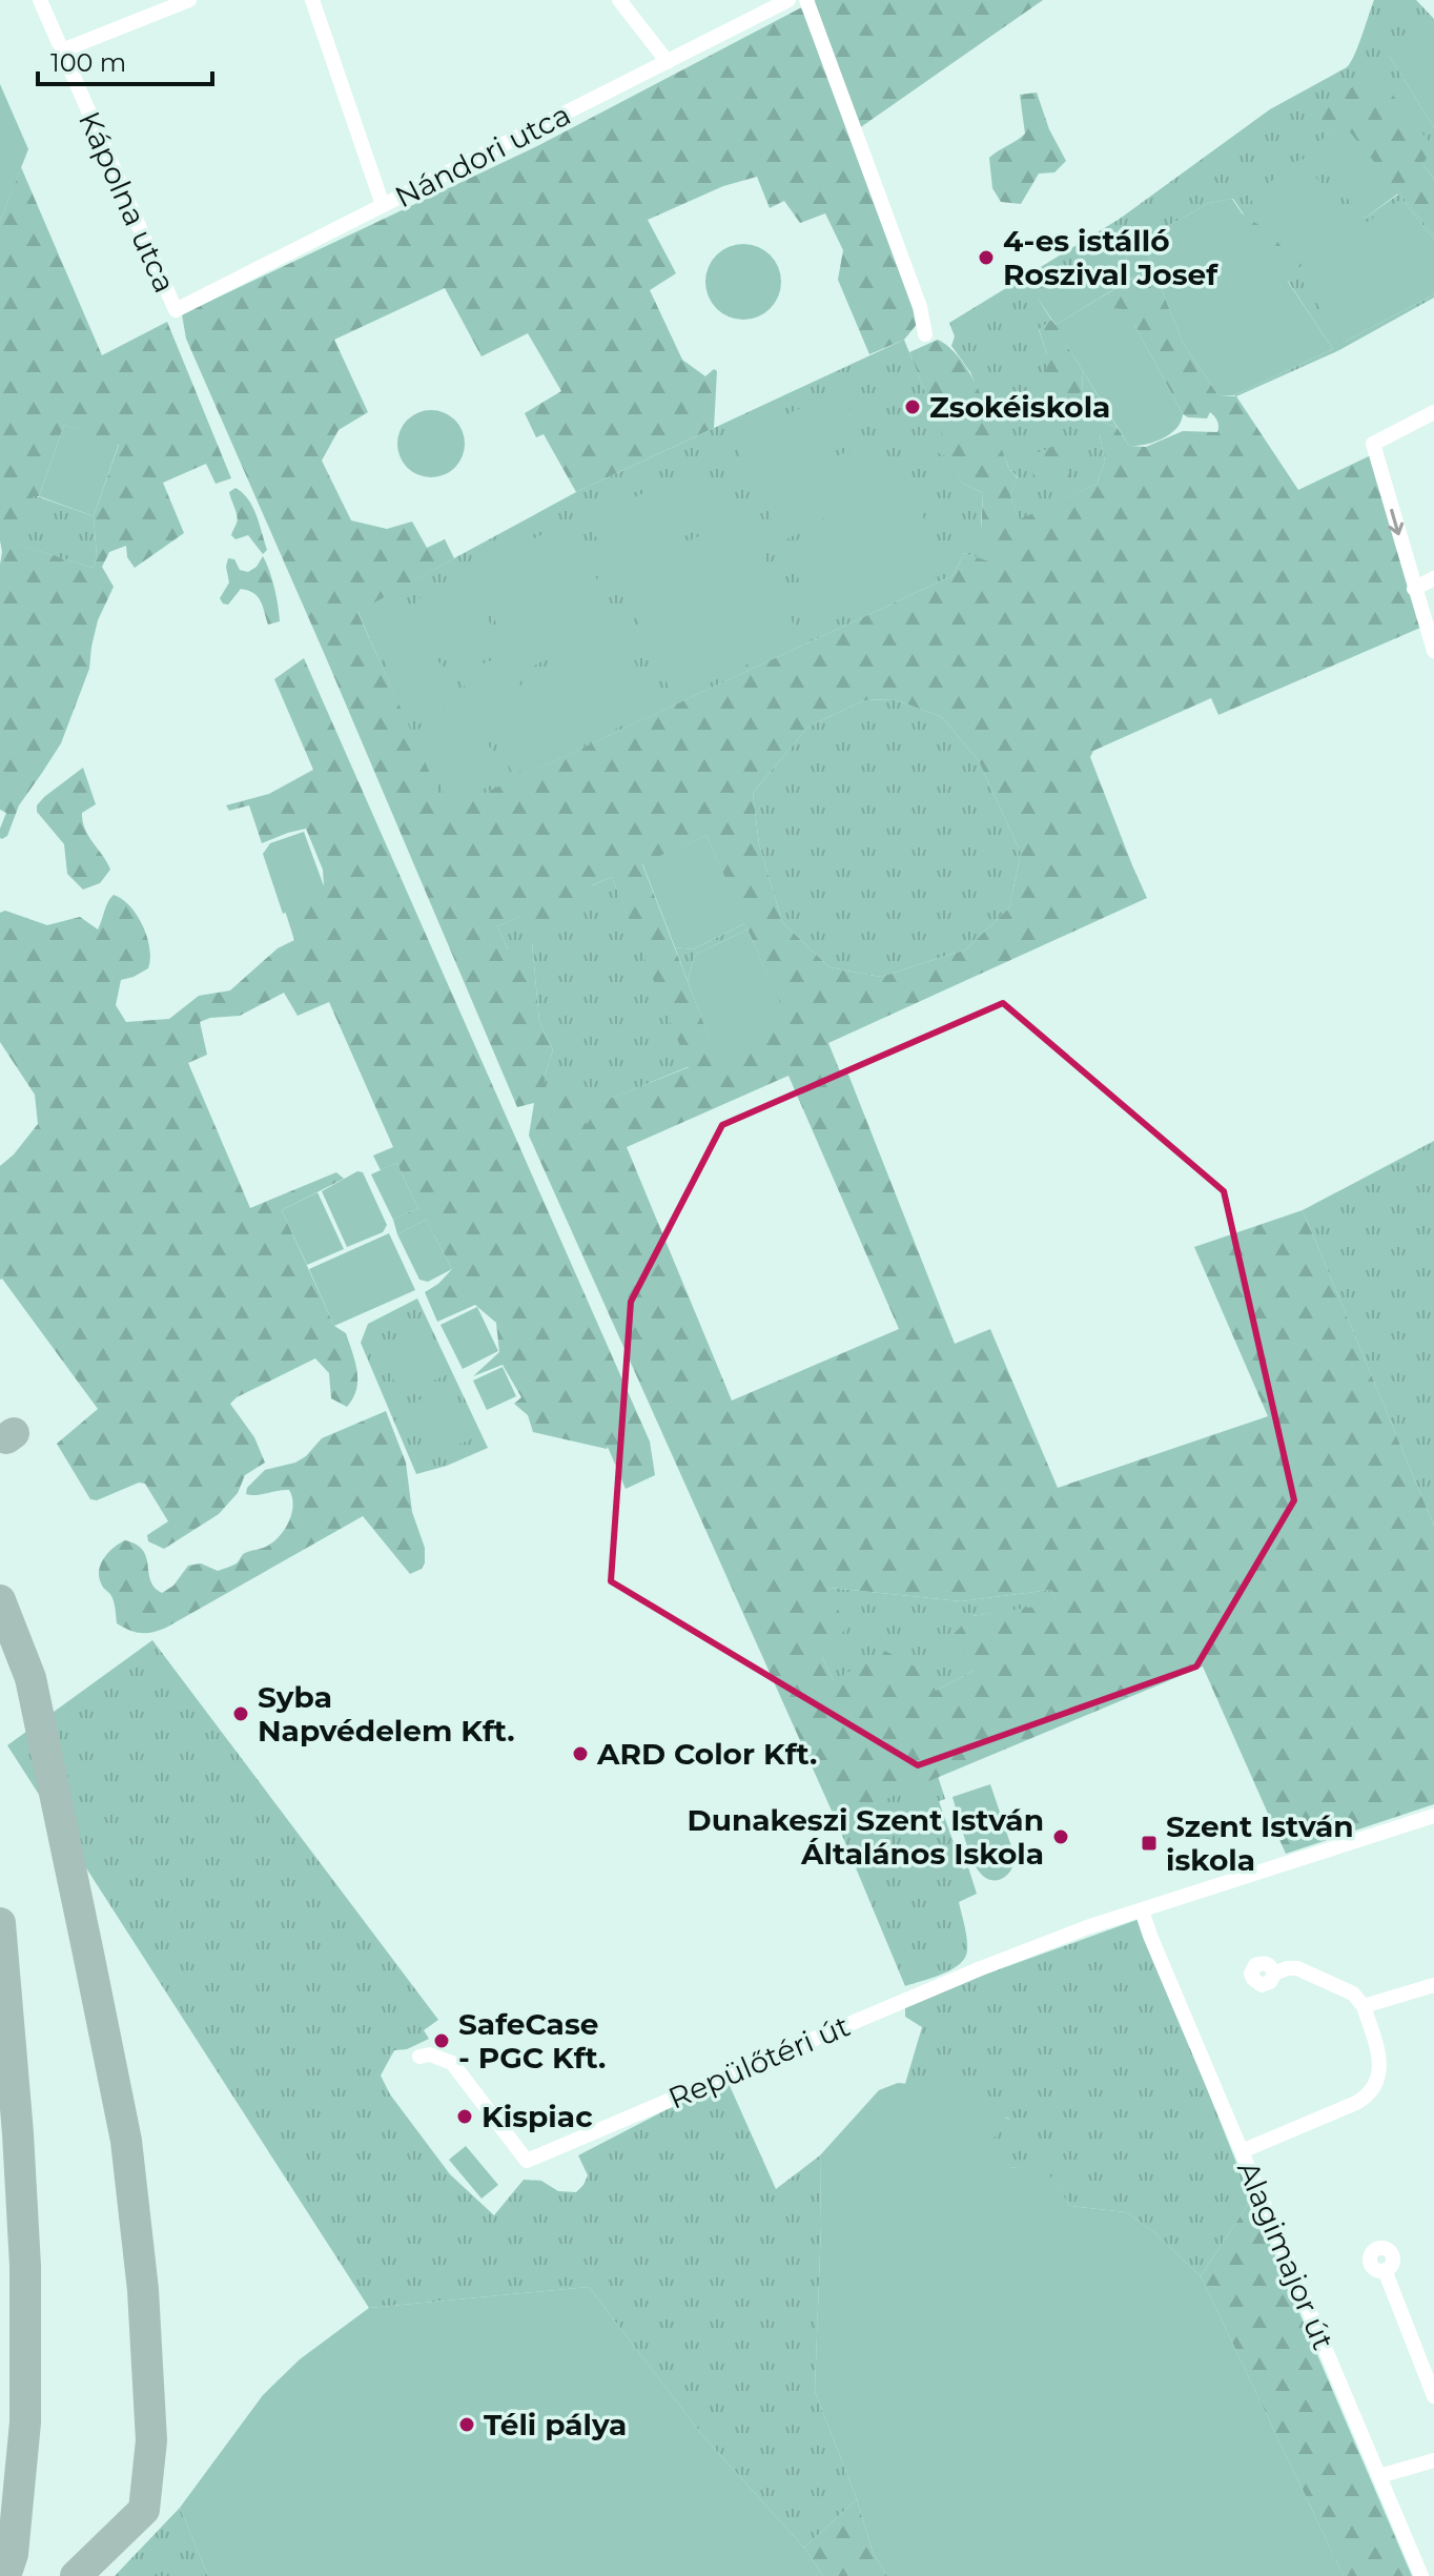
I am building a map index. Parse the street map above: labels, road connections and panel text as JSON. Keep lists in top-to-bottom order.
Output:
{
  "streets": {
    "street": [
      "Nándori utca",
      "Kápolna utca",
      "Repülőtéri út",
      "Alagimajor út"
    ]
  },
  "crossings": [
    ["Nándori utca", "Kápolna utca"]
  ],
  "places": {
    "other": [
      "4-es istálló Roszival Josef",
      "Zsokéiskola",
      "Syba Napvédelem Kft.",
      "ARD Color Kft.",
      "Dunakeszi Szent István Általános Iskola",
      "SafeCase - PGC Kft.",
      "Kispiac",
      "Téli pálya"
    ],
    "transit": ["Szent István iskola"]
  },
  "scale_bar": "100 m"
}
